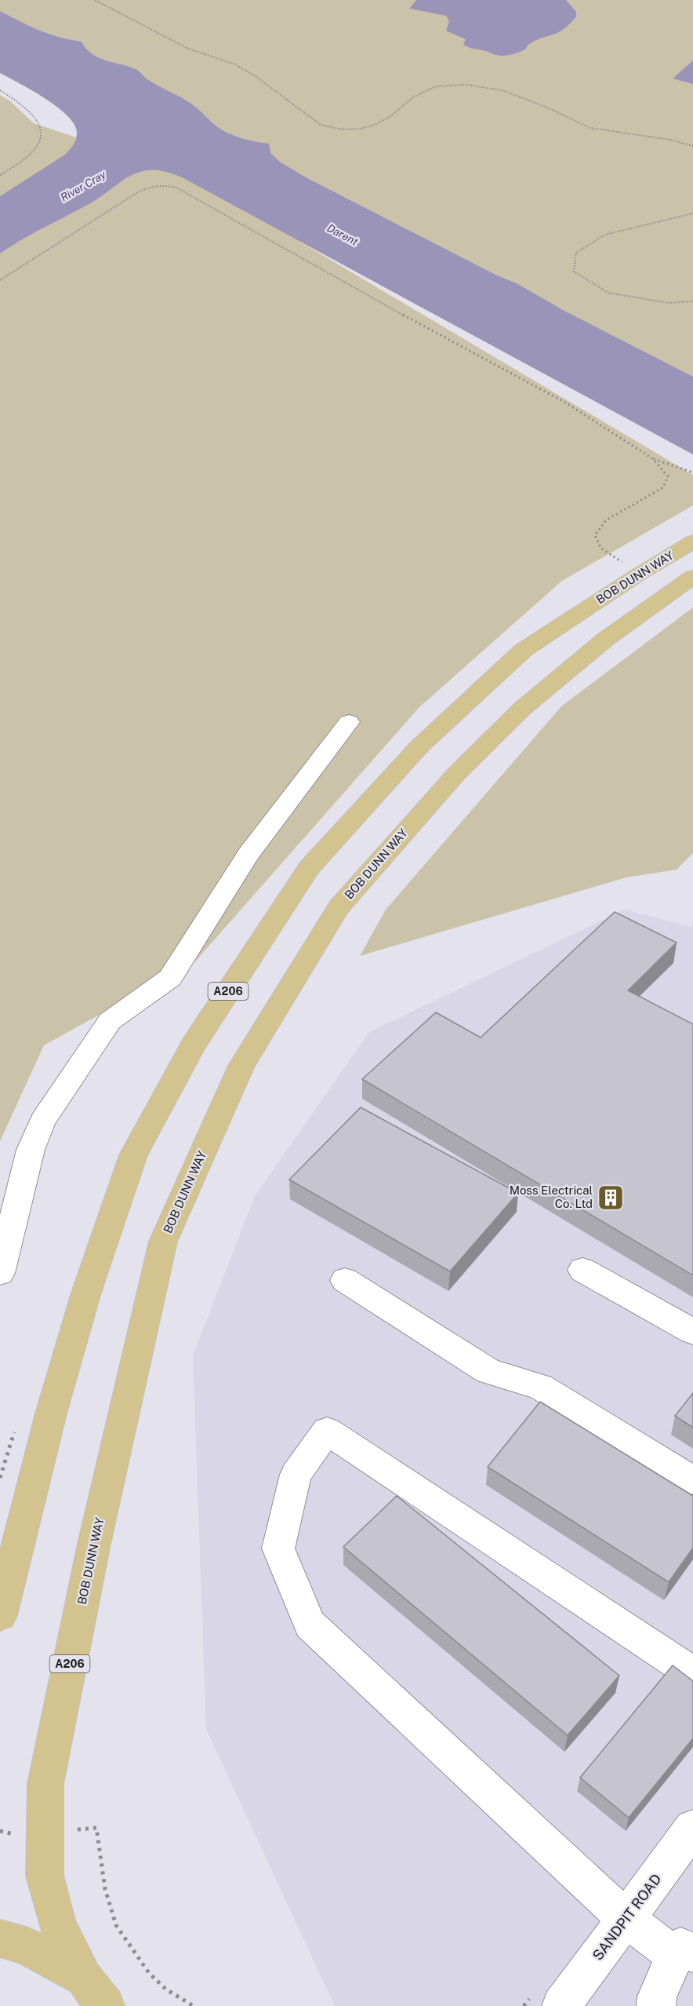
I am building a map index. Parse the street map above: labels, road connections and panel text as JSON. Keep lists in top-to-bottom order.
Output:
{
  "streets": {
    "main road": ["BOB DUNN WAY", "A206"],
    "street": ["SANDPIT ROAD"]
  },
  "water": ["River Cray", "Darent"],
  "places": {
    "building": ["Moss Electrical Co. Ltd"]
  }
}
